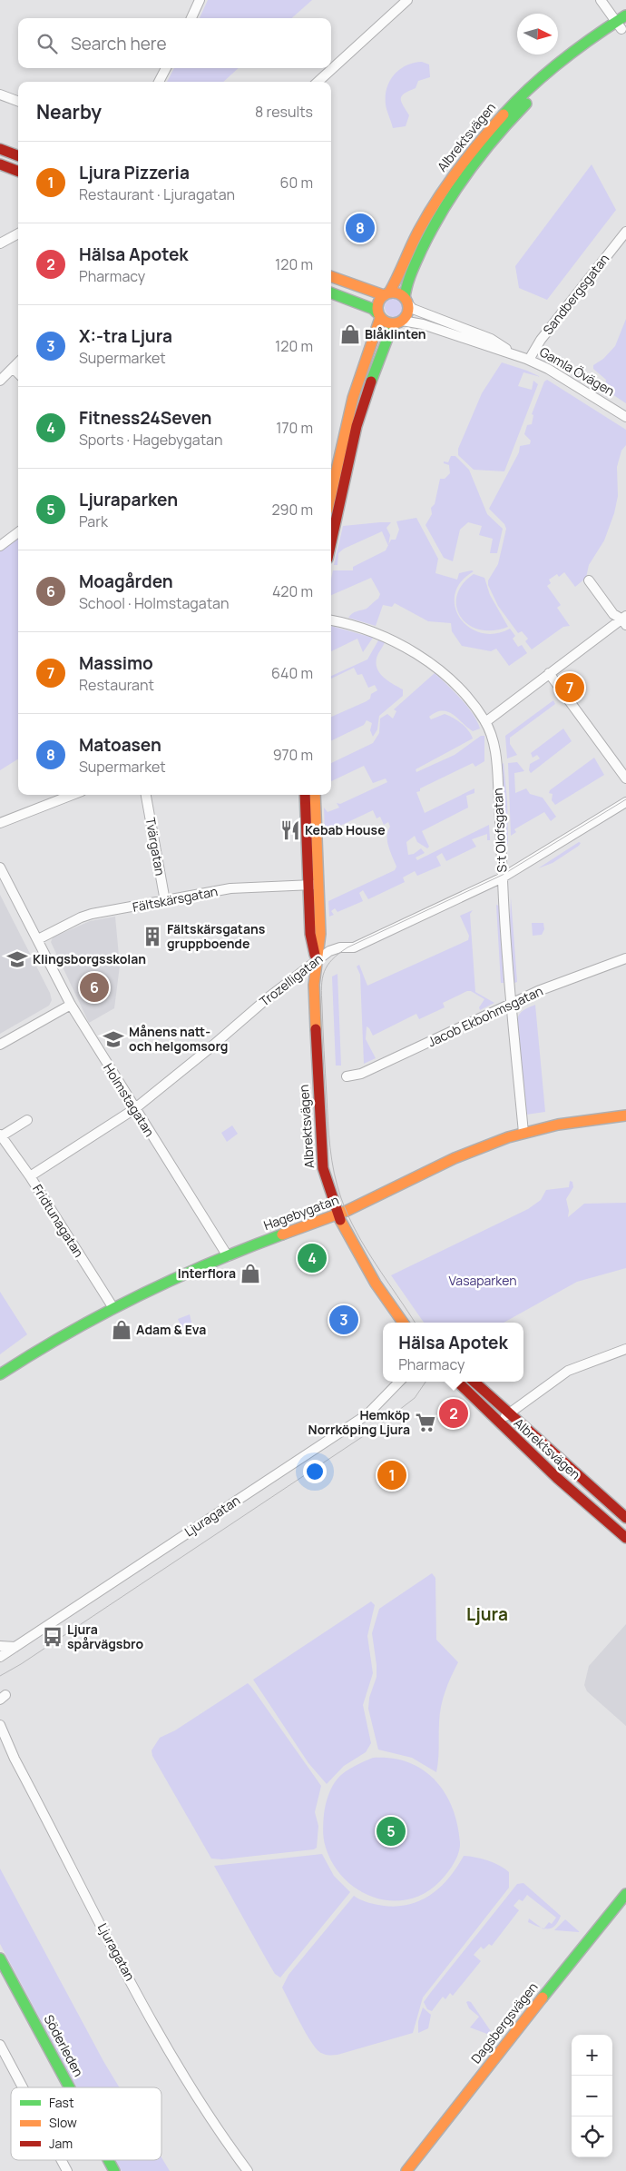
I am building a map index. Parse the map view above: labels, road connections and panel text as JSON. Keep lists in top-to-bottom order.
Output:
{
  "streets": {
    "main road": [
      "Albrektsvägen",
      "Hagebygatan",
      "Dagsbergsvägen",
      "Söderleden"
    ],
    "street": [
      "Sandbergsgatan",
      "Gamla Övägen",
      "S:t Olofsgatan",
      "Tvärgatan",
      "Fältskärsgatan",
      "Trozelligatan",
      "Jacob Ekbohmsgatan",
      "Holmstagatan",
      "Fridtunagatan",
      "Ljuragatan"
    ]
  },
  "crossings": [
    ["Albrektsvägen", "Gamla Övägen"],
    ["Albrektsvägen", "Fältskärsgatan"],
    ["Albrektsvägen", "Trozelligatan"],
    ["Albrektsvägen", "Hagebygatan"],
    ["Sandbergsgatan", "Gamla Övägen"],
    ["S:t Olofsgatan", "Trozelligatan"],
    ["S:t Olofsgatan", "Jacob Ekbohmsgatan"],
    ["S:t Olofsgatan", "Hagebygatan"],
    ["Tvärgatan", "Fältskärsgatan"],
    ["Fältskärsgatan", "Holmstagatan"],
    ["Trozelligatan", "Holmstagatan"],
    ["Trozelligatan", "Fridtunagatan"],
    ["Holmstagatan", "Hagebygatan"],
    ["Hagebygatan", "Fridtunagatan"]
  ],
  "districts": ["Ljura"],
  "parks": ["Vasaparken"],
  "places": {
    "shop": ["Blåklinten", "Interflora", "Adam & Eva"],
    "restaurant": ["Kebab House"],
    "building": ["Fältskärsgatans gruppboende"],
    "school or university": ["Klingsborgsskolan", "Månens natt- och helgomsorg"],
    "supermarket": ["Hemköp Norrköping Ljura"],
    "bus stop": ["Ljura spårvägsbro"]
  },
  "legend": ["Fast", "Slow", "Jam"],
  "north": "right",
  "page": {
    "search": "Search here",
    "heading": ["Nearby", "8 results"],
    "list": [
      {
        "mark": "1",
        "name": "Ljura Pizzeria",
        "note": "Restaurant · Ljuragatan",
        "value": "60 m"
      },
      {
        "mark": "2",
        "name": "Hälsa Apotek",
        "note": "Pharmacy",
        "value": "120 m"
      },
      {
        "mark": "3",
        "name": "X:-tra Ljura",
        "note": "Supermarket",
        "value": "120 m"
      },
      {
        "mark": "4",
        "name": "Fitness24Seven",
        "note": "Sports · Hagebygatan",
        "value": "170 m"
      },
      {
        "mark": "5",
        "name": "Ljuraparken",
        "note": "Park",
        "value": "290 m"
      },
      {
        "mark": "6",
        "name": "Moagården",
        "note": "School · Holmstagatan",
        "value": "420 m"
      },
      {
        "mark": "7",
        "name": "Massimo",
        "note": "Restaurant",
        "value": "640 m"
      },
      {
        "mark": "8",
        "name": "Matoasen",
        "note": "Supermarket",
        "value": "970 m"
      }
    ],
    "pins": [
      "8",
      "7",
      "6",
      "4",
      "3",
      "2",
      "1",
      "5"
    ],
    "popup": ["Hälsa Apotek", "Pharmacy"],
    "map_buttons": ["+", "−"]
  }
}
